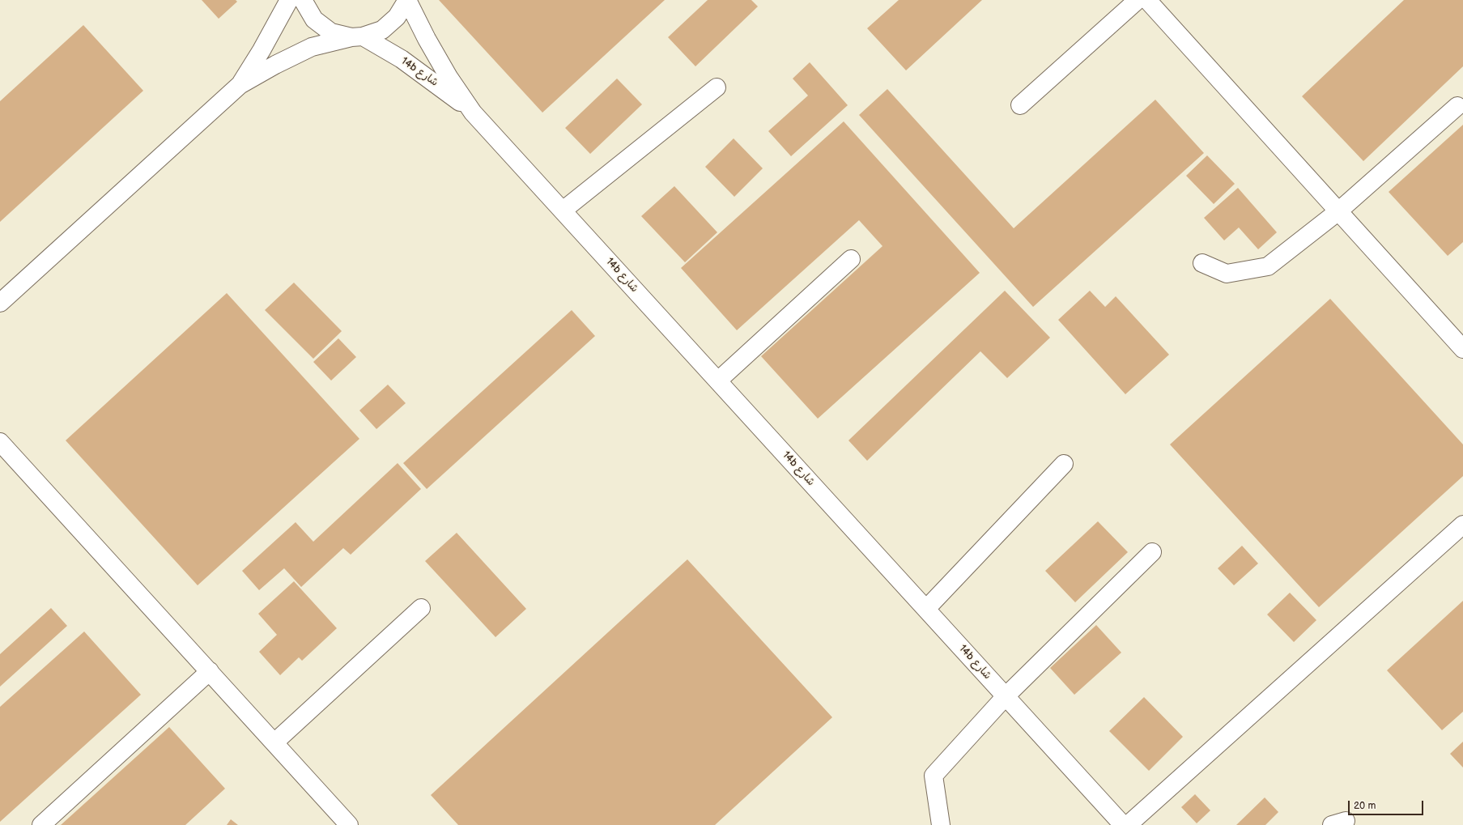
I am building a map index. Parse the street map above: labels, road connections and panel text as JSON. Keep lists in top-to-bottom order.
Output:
{
  "streets": {
    "street": ["14b شارع"]
  },
  "scale_bar": "20 m"
}
